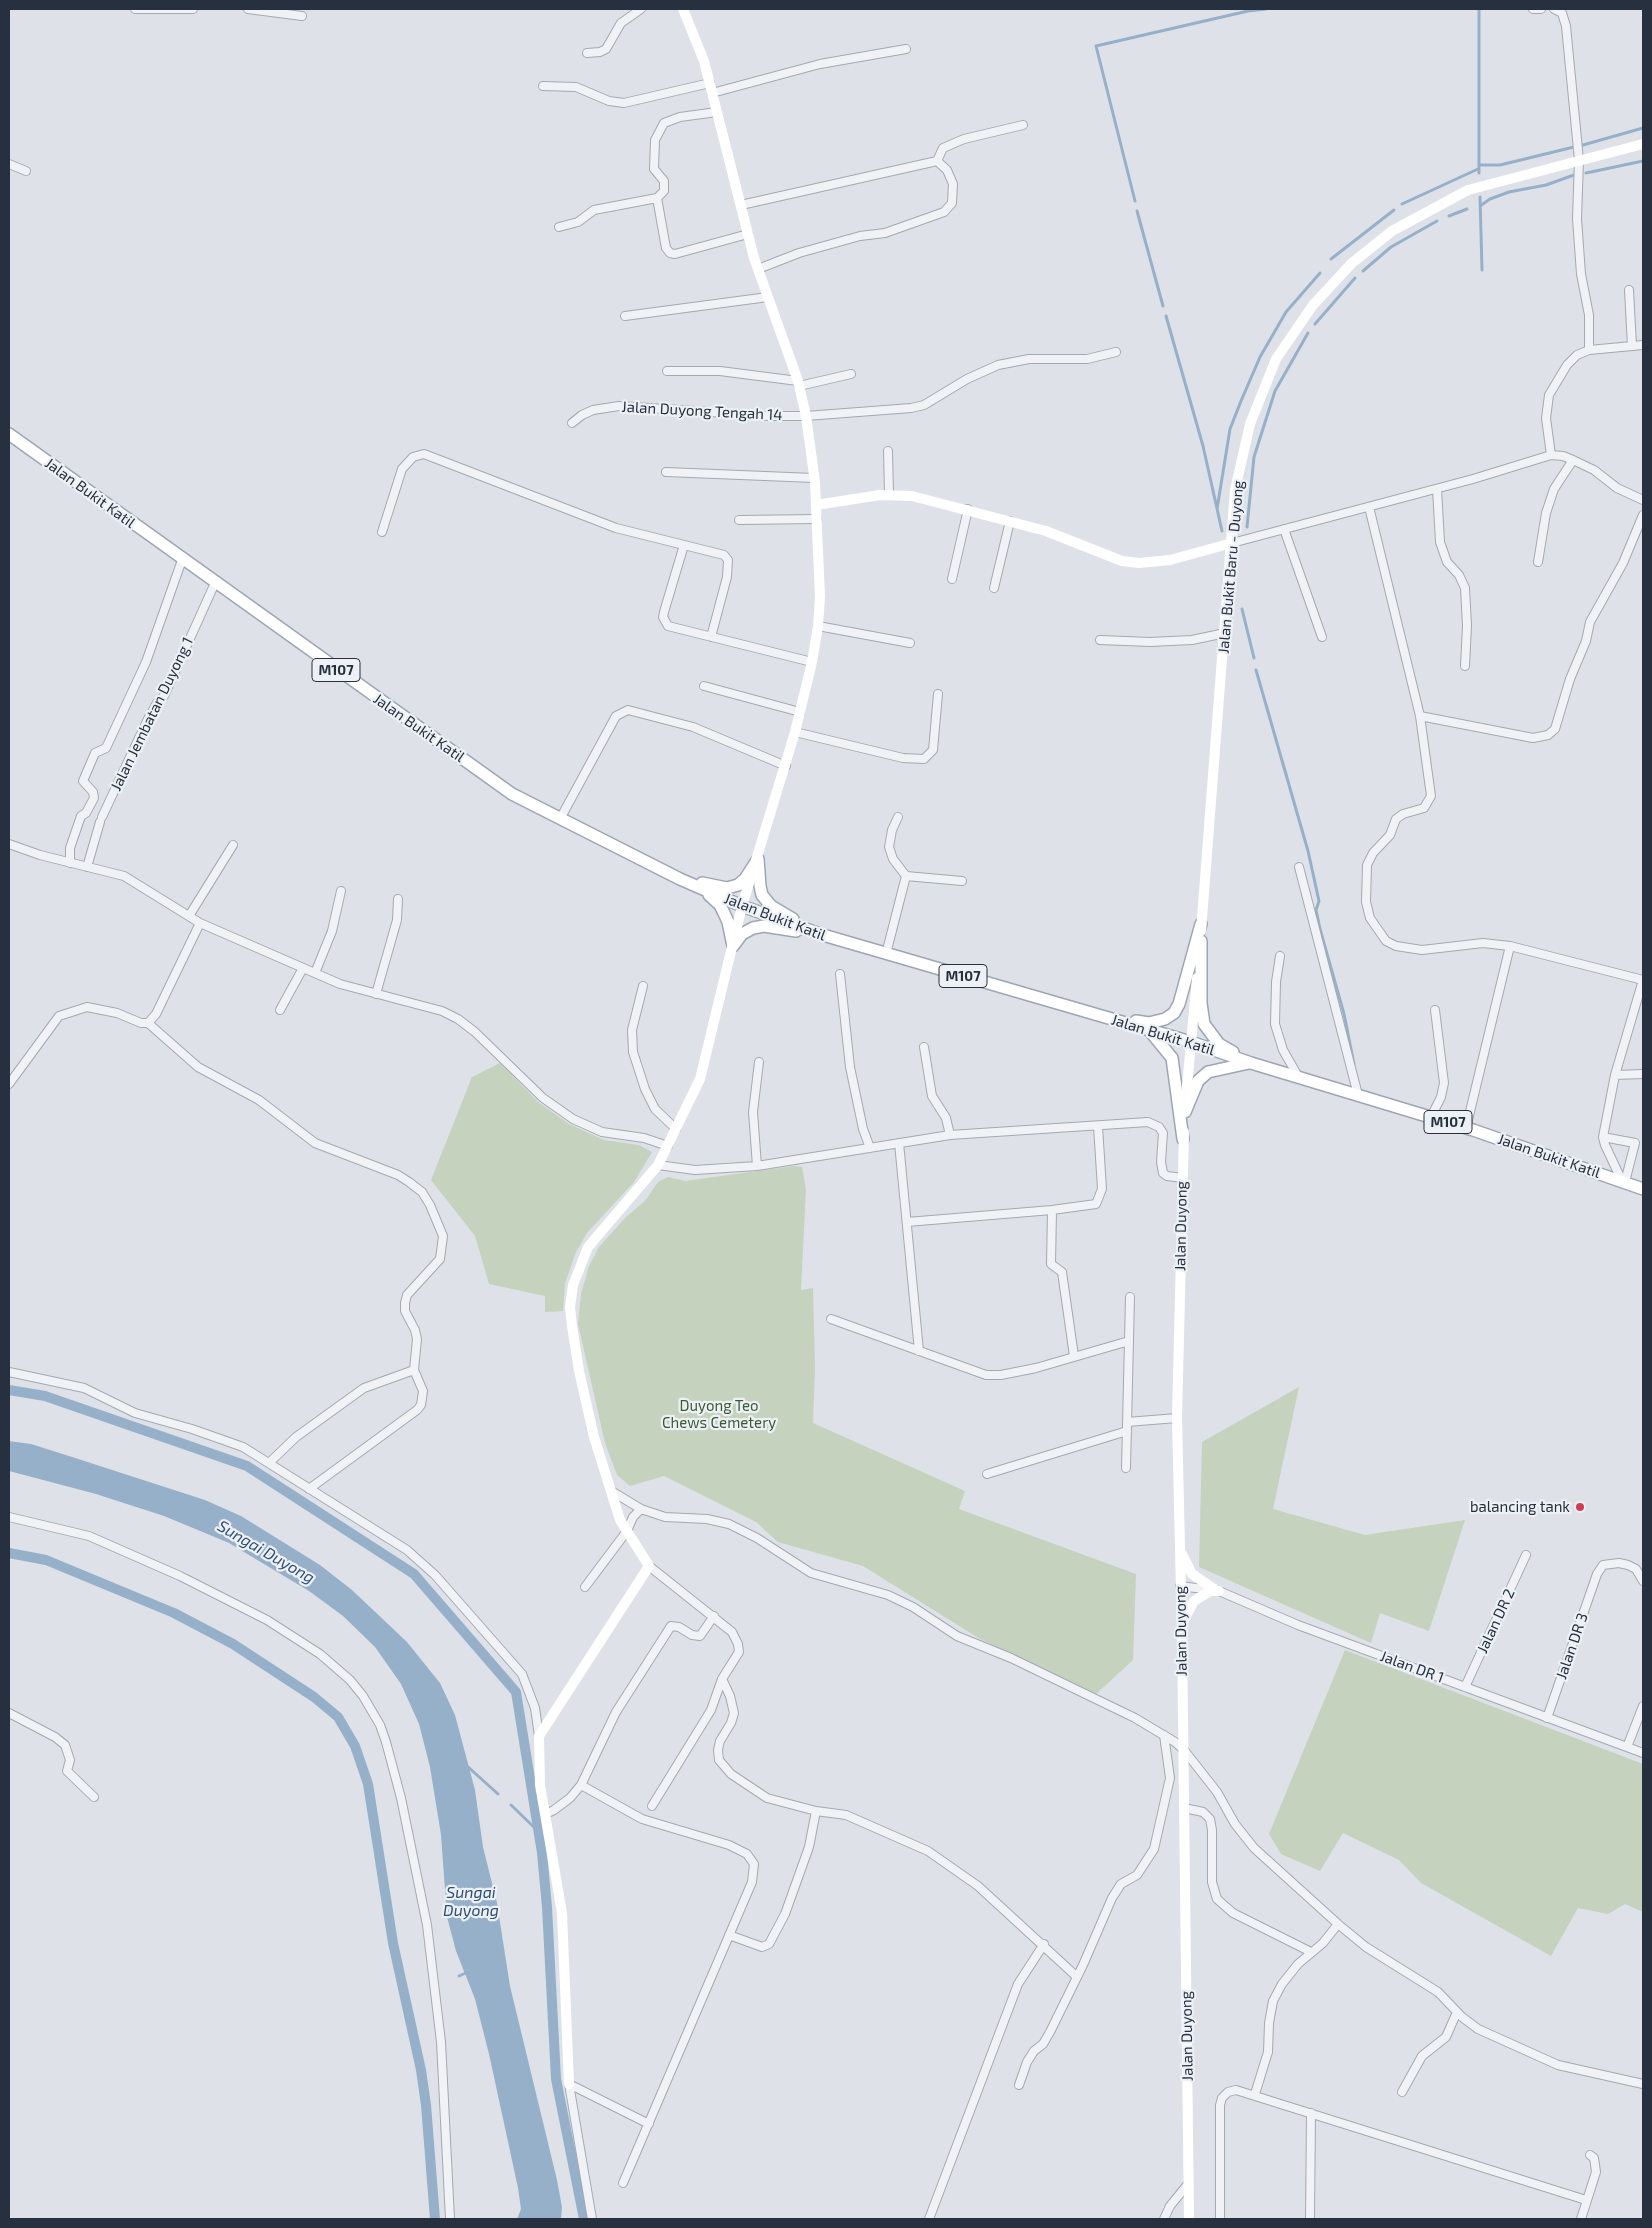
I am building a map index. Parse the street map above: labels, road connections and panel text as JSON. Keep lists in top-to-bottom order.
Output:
{
  "streets": {
    "main road": ["Jalan Bukit Katil", "M107"],
    "street": [
      "Jalan Duyong Tengah 14",
      "Jalan Bukit Baru - Duyong",
      "Jalan Jembatan Duyong 1",
      "Jalan Duyong",
      "Jalan DR 2",
      "Jalan DR 3",
      "Jalan DR 1"
    ]
  },
  "crossings": [
    ["Jalan Bukit Katil", "Jalan Bukit Baru - Duyong"],
    ["Jalan Bukit Katil", "Jalan Jembatan Duyong 1"],
    ["Jalan Bukit Katil", "Jalan Duyong"],
    ["Jalan Bukit Baru - Duyong", "Jalan Duyong"],
    ["Jalan Duyong", "Jalan DR 1"],
    ["Jalan DR 2", "Jalan DR 1"],
    ["Jalan DR 3", "Jalan DR 1"]
  ],
  "water": ["Sungai Duyong"],
  "parks": ["Duyong Teo Chews Cemetery"],
  "places": ["balancing tank"]
}
